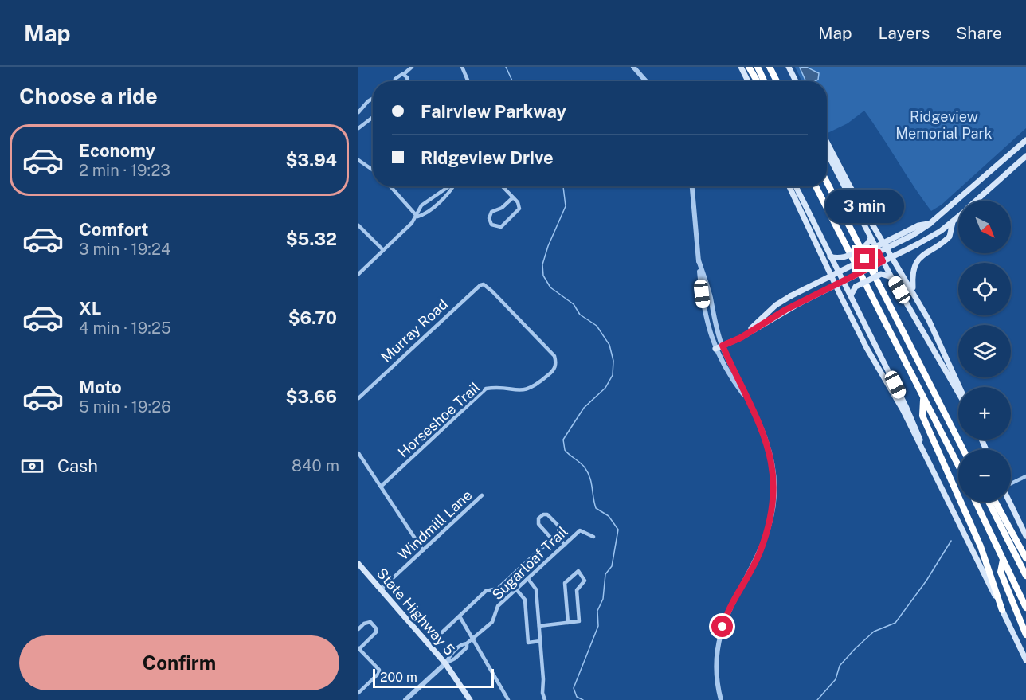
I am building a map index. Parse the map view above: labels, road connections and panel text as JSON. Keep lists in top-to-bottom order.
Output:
{
  "streets": {
    "main road": ["State Highway 5"],
    "street": [
      "Murray Road",
      "Horseshoe Trail",
      "Windmill Lane",
      "Sugarloaf Trail"
    ]
  },
  "crossings": [
    ["Murray Road", "Horseshoe Trail"],
    ["Windmill Lane", "State Highway 5"],
    ["Sugarloaf Trail", "State Highway 5"]
  ],
  "parks": ["Ridgeview Memorial Park"],
  "scale_bar": "200 m",
  "north": "bottom right",
  "page": {
    "header": "Map",
    "nav": ["Map", "Layers", "Share"],
    "heading": "Choose a ride",
    "banner": ["Fairview Parkway", "Ridgeview Drive"],
    "list": [
      {
        "name": "Economy",
        "note": "2 min · 19:23",
        "value": "$3.94"
      },
      {
        "name": "Comfort",
        "note": "3 min · 19:24",
        "value": "$5.32"
      },
      {
        "name": "XL",
        "note": "4 min · 19:25",
        "value": "$6.70"
      },
      {
        "name": "Moto",
        "note": "5 min · 19:26",
        "value": "$3.66"
      }
    ],
    "bubble": "3 min",
    "map_buttons": ["+", "−"],
    "pay": ["Cash", "840 m"],
    "buttons": "Confirm",
    "scale": "200 m"
  }
}
